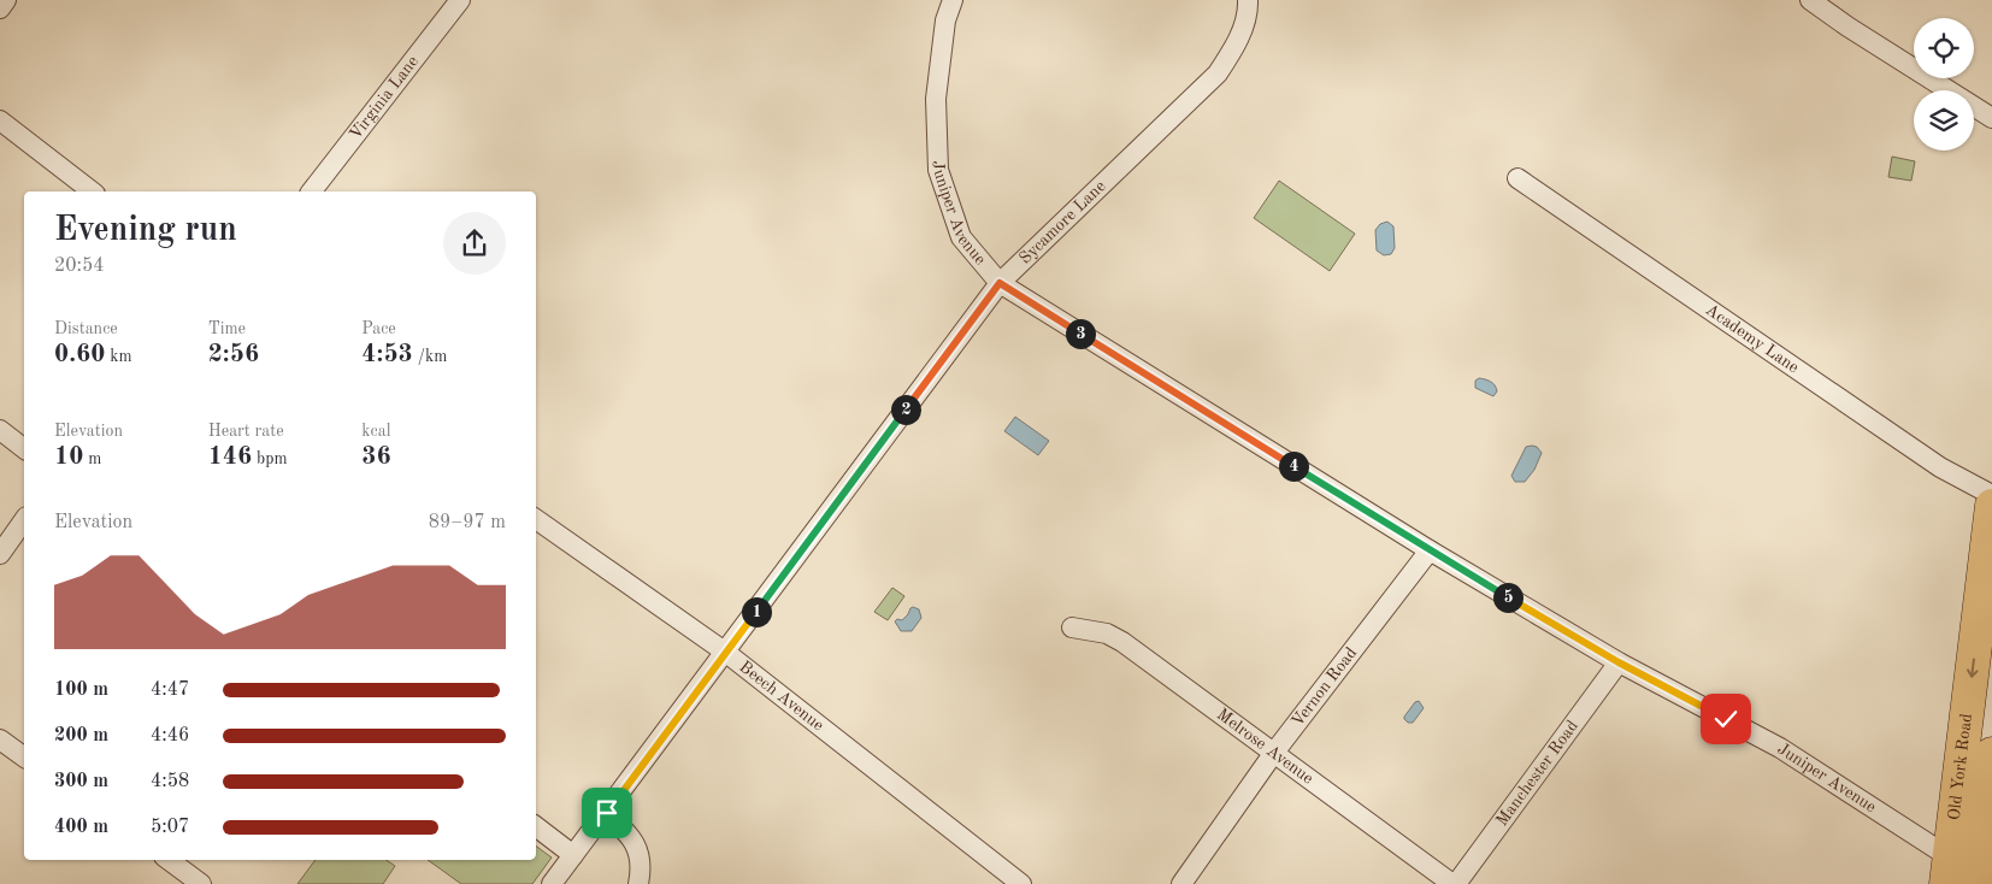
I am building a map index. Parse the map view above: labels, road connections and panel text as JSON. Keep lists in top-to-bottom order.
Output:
{
  "streets": {
    "highway": ["Old York Road"],
    "street": [
      "Virginia Lane",
      "Juniper Avenue",
      "Sycamore Lane",
      "Academy Lane",
      "Vernon Road",
      "Beech Avenue",
      "Melrose Avenue",
      "Manchester Road"
    ]
  },
  "crossings": [
    ["Juniper Avenue", "Sycamore Lane"],
    ["Juniper Avenue", "Vernon Road"],
    ["Juniper Avenue", "Old York Road"],
    ["Juniper Avenue", "Manchester Road"],
    ["Sycamore Lane", "Beech Avenue"],
    ["Vernon Road", "Melrose Avenue"],
    ["Melrose Avenue", "Manchester Road"]
  ],
  "page": {
    "heading": ["Evening run", "20:54"],
    "stats": [
      ["Distance", "0.60 km"],
      ["Time", "2:56"],
      ["Pace", "4:53 /km"],
      ["Elevation", "10 m"],
      ["Heart rate", "146 bpm"],
      ["kcal", "36"]
    ],
    "pins": [
      "3",
      "2",
      "4",
      "5",
      "1"
    ],
    "chart": ["Elevation", "89–97 m"],
    "list": [
      {
        "name": "100 m",
        "note": "4:47"
      },
      {
        "name": "200 m",
        "note": "4:46"
      },
      {
        "name": "300 m",
        "note": "4:58"
      },
      {
        "name": "400 m",
        "note": "5:07"
      }
    ]
  }
}
